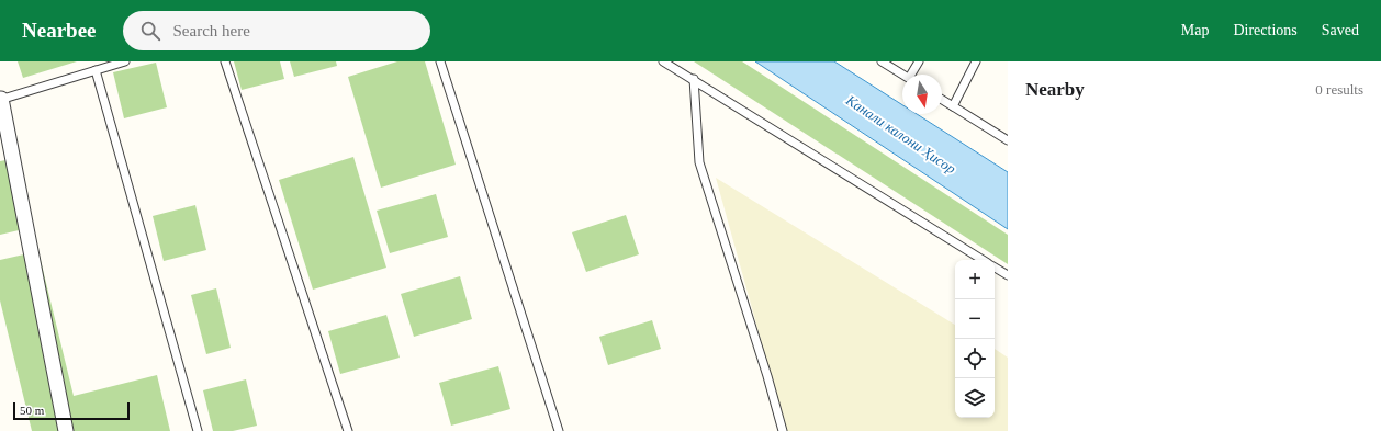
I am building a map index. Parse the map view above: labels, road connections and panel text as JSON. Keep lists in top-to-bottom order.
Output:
{
  "water": ["Канали калони Ҳисор"],
  "scale_bar": "50 m",
  "north": "bottom",
  "page": {
    "header": "Nearbee",
    "search": "Search here",
    "nav": ["Map", "Directions", "Saved"],
    "heading": ["Nearby", "0 results"],
    "map_buttons": ["+", "−"],
    "scale": "50 m"
  }
}
